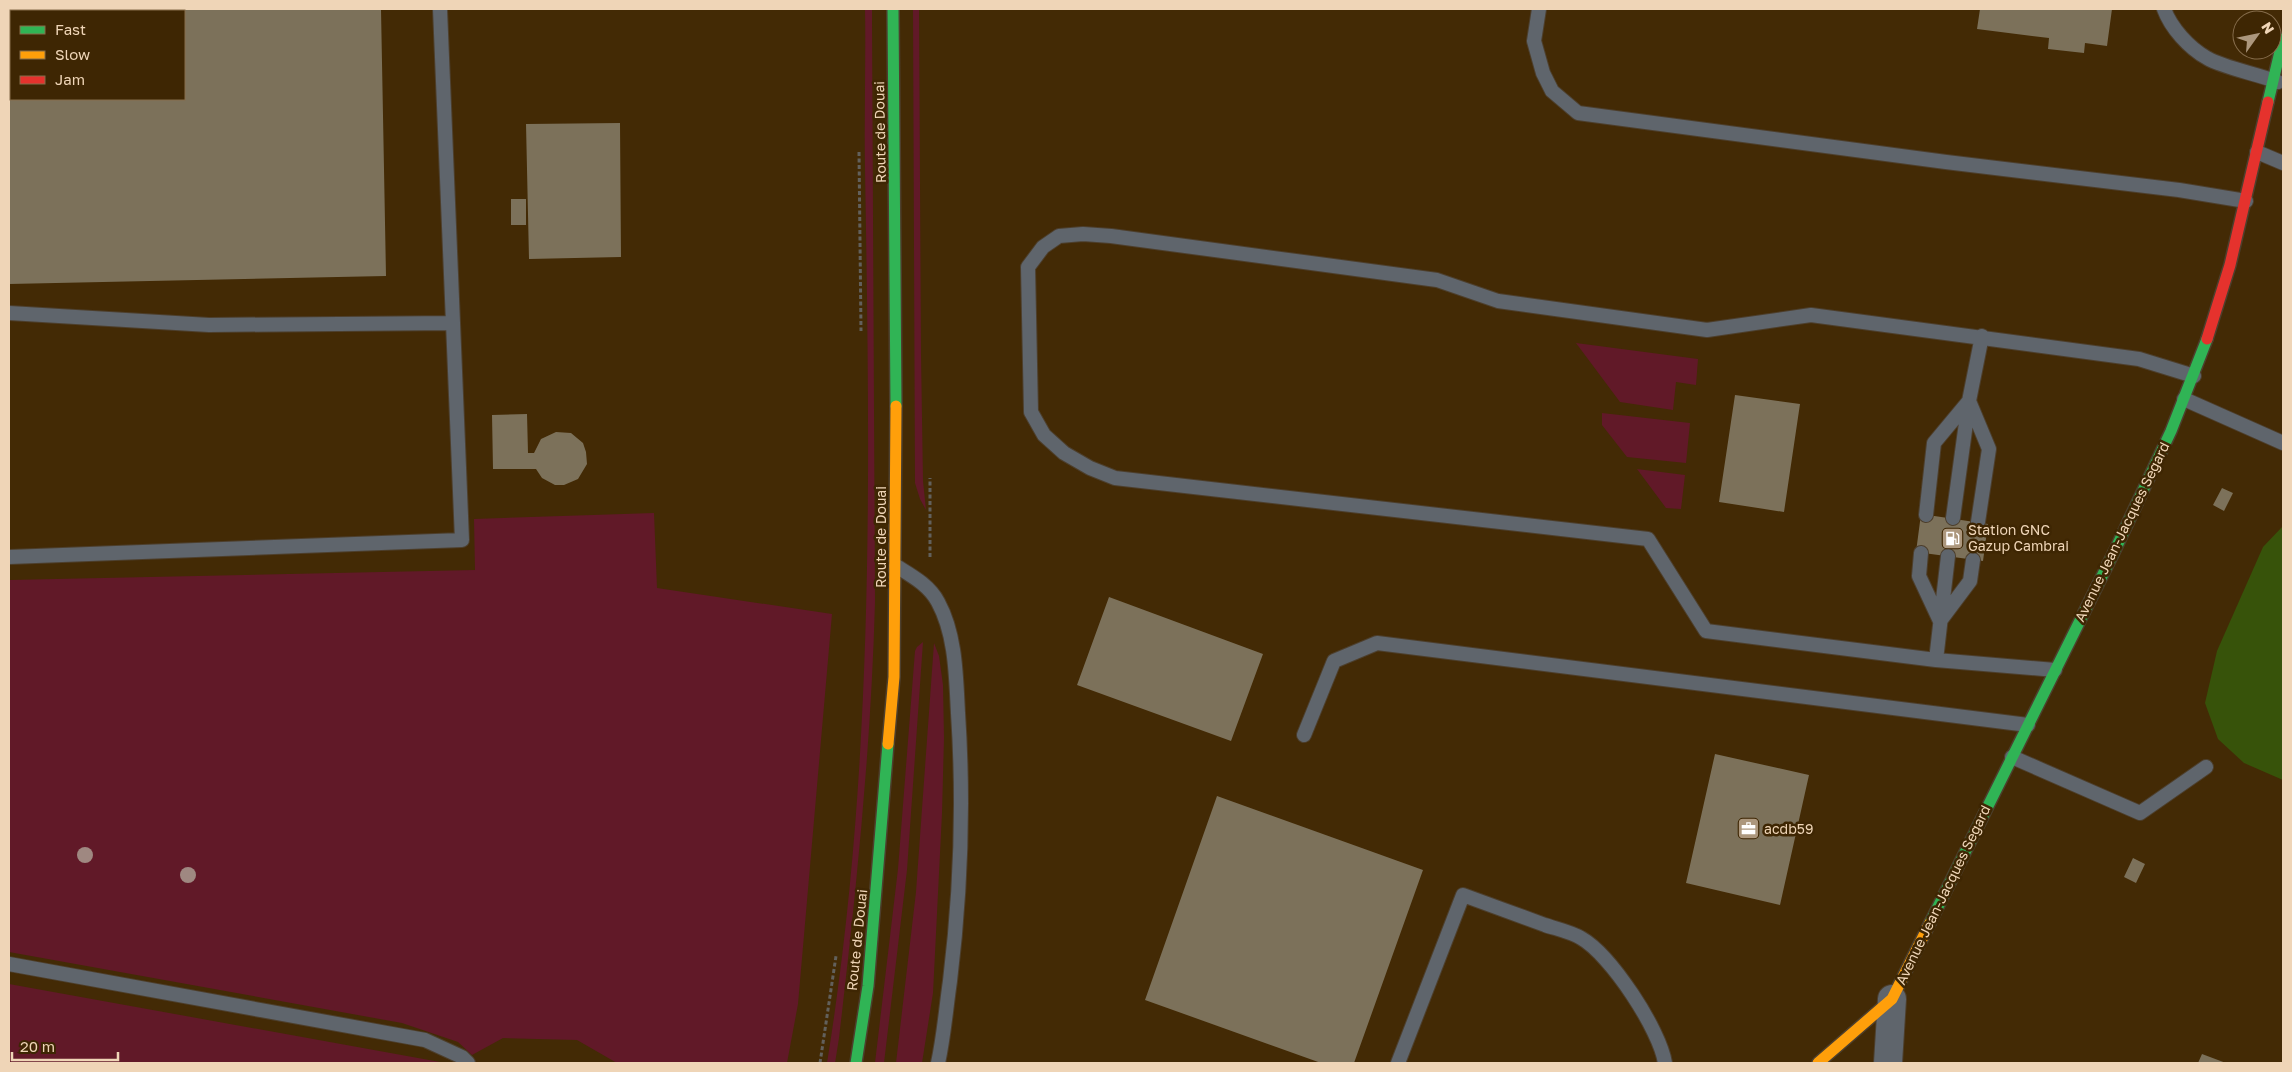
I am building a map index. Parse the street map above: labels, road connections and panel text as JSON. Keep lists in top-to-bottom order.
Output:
{
  "streets": {
    "street": ["Route de Douai", "Avenue Jean-Jacques Segard"]
  },
  "places": {
    "fuel station": ["Station GNC Gazup Cambrai"],
    "office": ["acdb59"]
  },
  "legend": ["Fast", "Slow", "Jam"],
  "scale_bar": "20 m",
  "north": "top right"
}
